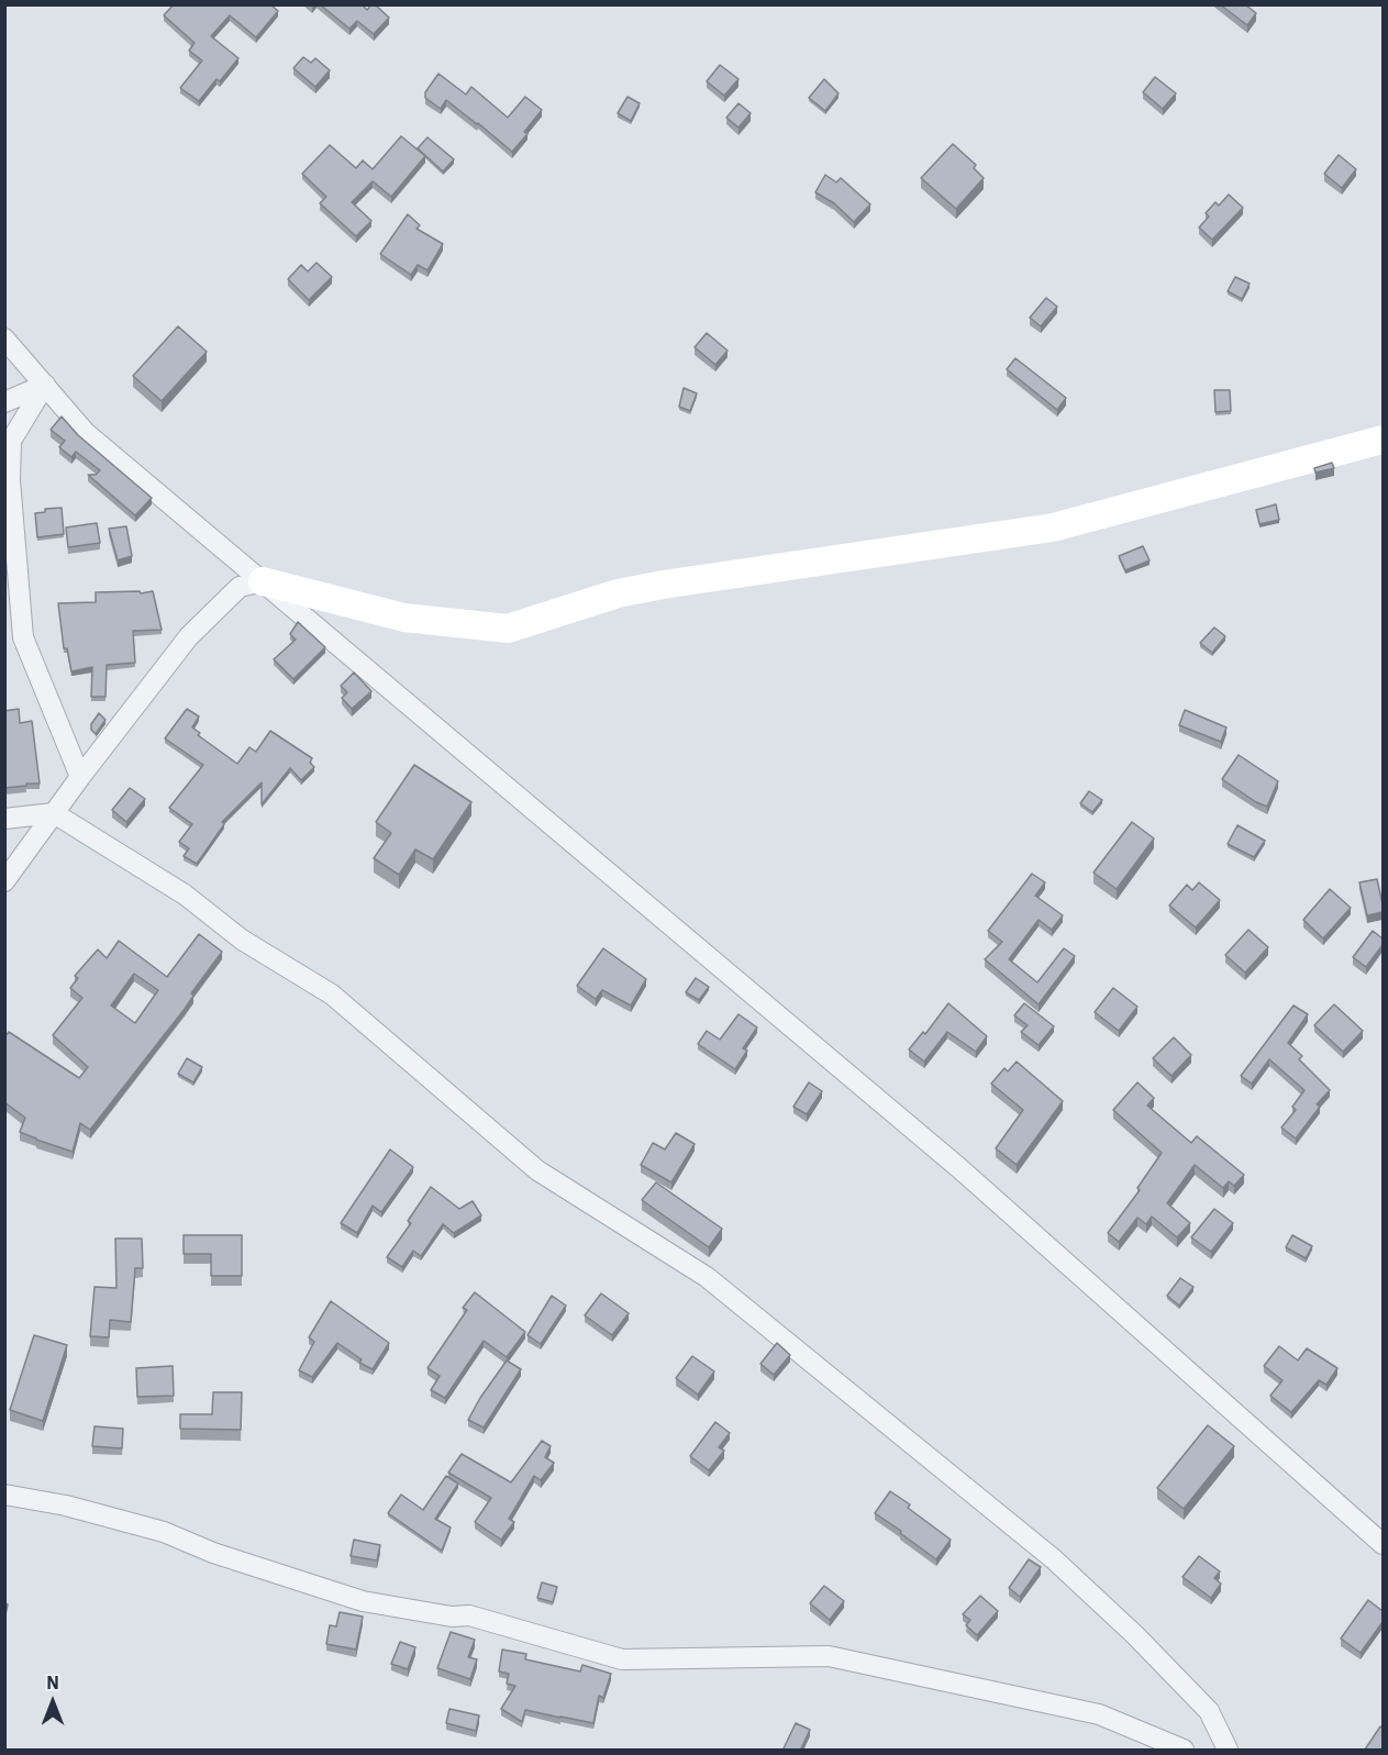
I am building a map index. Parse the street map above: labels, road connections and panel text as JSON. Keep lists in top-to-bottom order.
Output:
{
  "north": "top"
}
